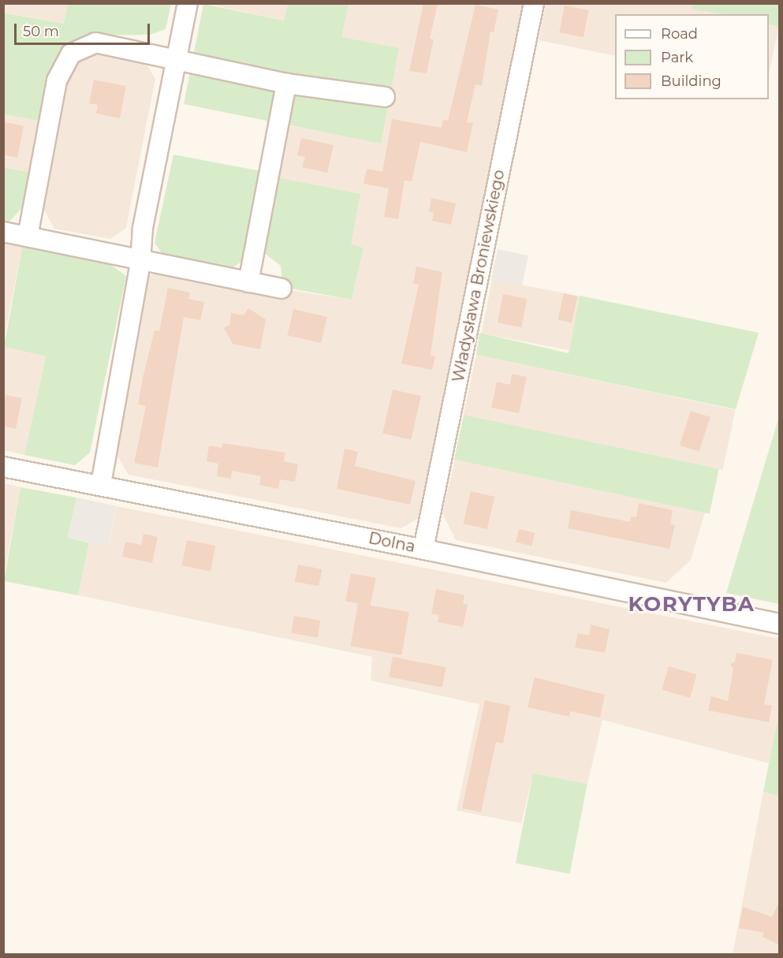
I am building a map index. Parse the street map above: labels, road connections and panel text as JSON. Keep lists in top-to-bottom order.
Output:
{
  "streets": {
    "street": ["Władysława Broniewskiego", "Dolna"]
  },
  "crossings": [
    ["Władysława Broniewskiego", "Dolna"]
  ],
  "districts": ["KORYTYBA"],
  "legend": ["Road", "Park", "Building"],
  "scale_bar": "50 m"
}
